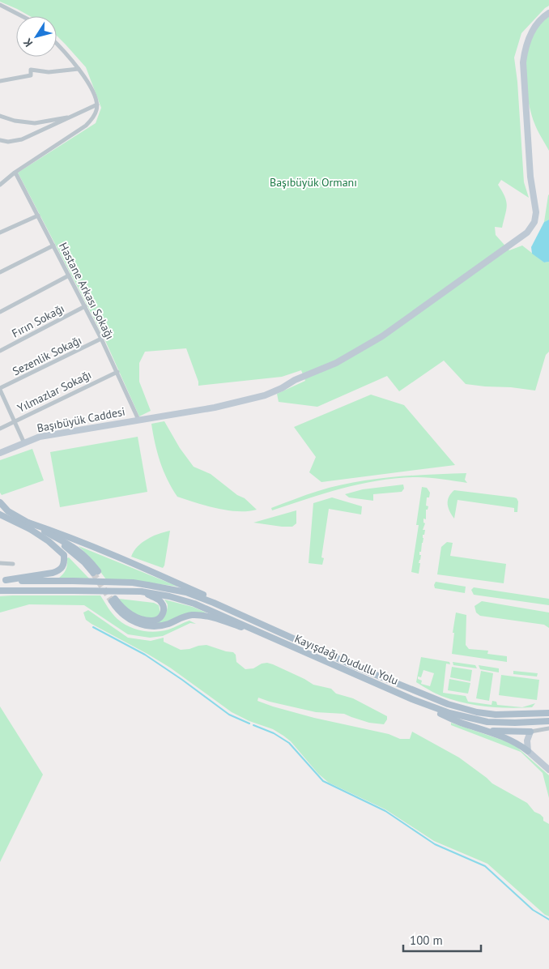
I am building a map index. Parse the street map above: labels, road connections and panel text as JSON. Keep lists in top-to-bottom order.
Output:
{
  "streets": {
    "main road": ["Başıbüyük Caddesi", "Kayışdağı Dudullu Yolu"],
    "street": [
      "Hastane Arkası Sokağı",
      "Fırın Sokağı",
      "Sezenlik Sokağı",
      "Yılmazlar Sokağı"
    ]
  },
  "crossings": [
    ["Hastane Arkası Sokağı", "Fırın Sokağı"],
    ["Hastane Arkası Sokağı", "Sezenlik Sokağı"],
    ["Hastane Arkası Sokağı", "Yılmazlar Sokağı"],
    ["Hastane Arkası Sokağı", "Başıbüyük Caddesi"]
  ],
  "parks": ["Başıbüyük Ormanı"],
  "scale_bar": "100 m",
  "north": "bottom left"
}
